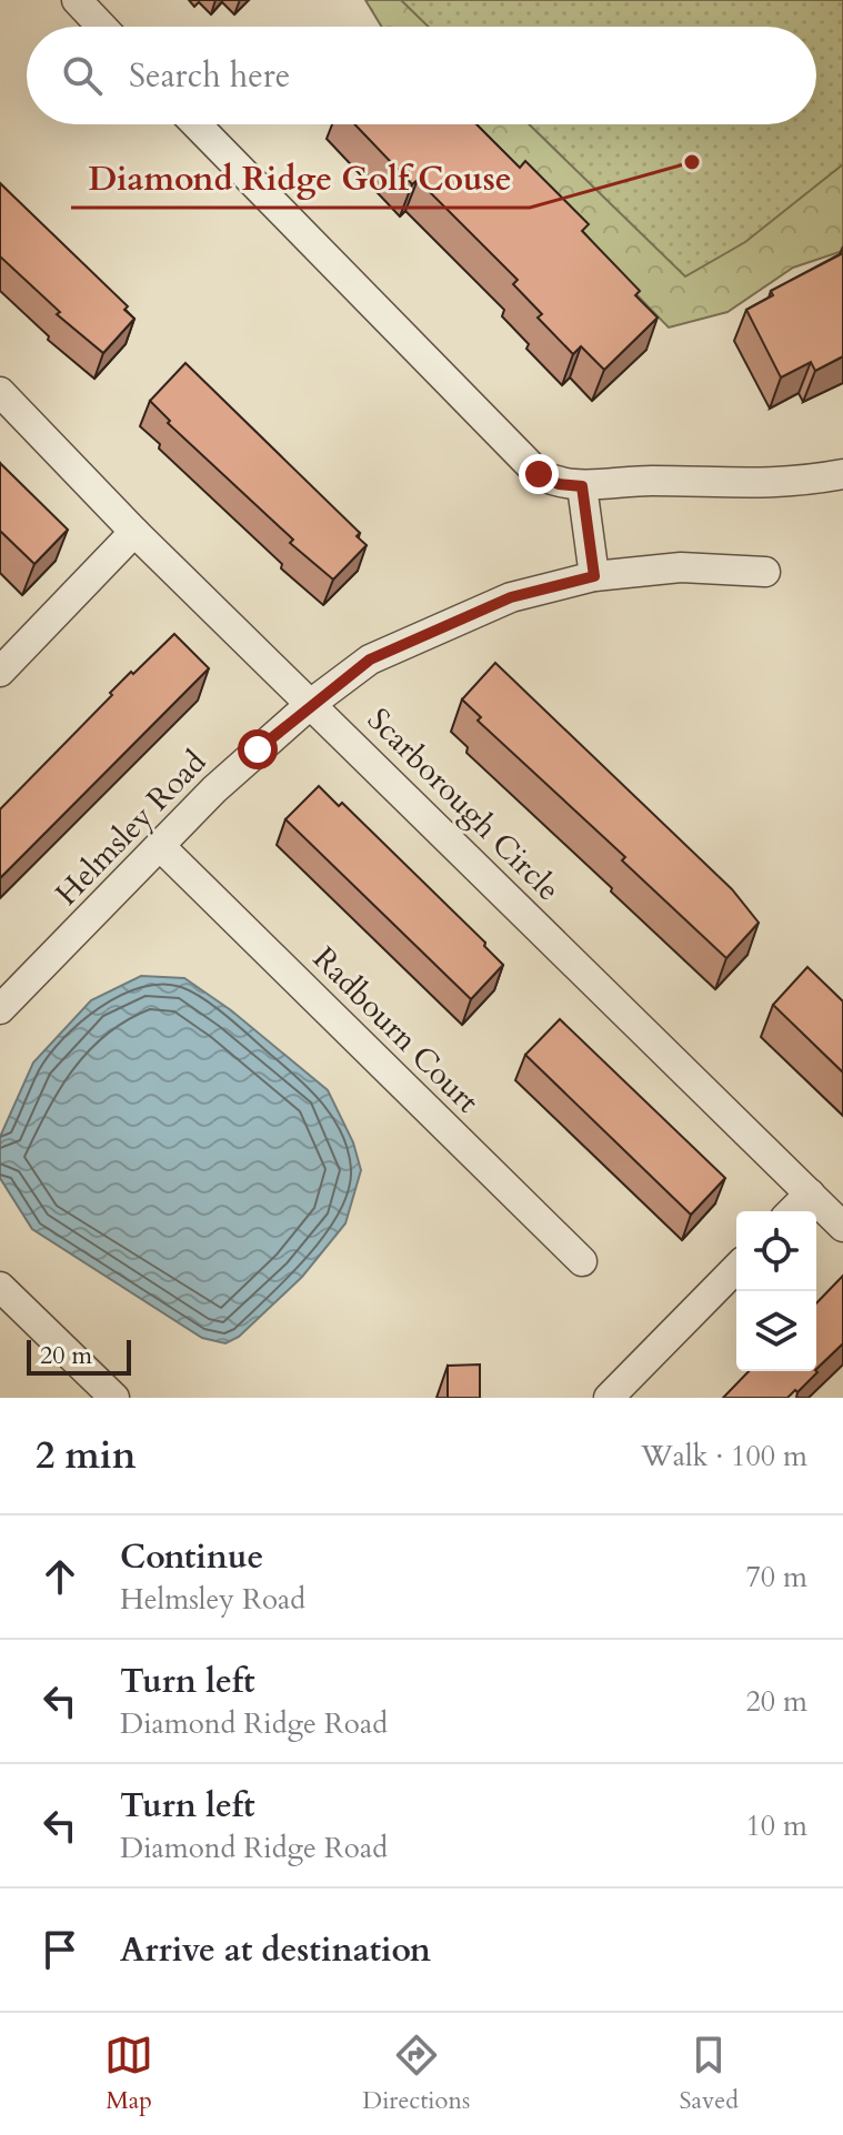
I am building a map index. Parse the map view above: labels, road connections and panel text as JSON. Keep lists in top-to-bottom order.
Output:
{
  "streets": {
    "street": ["Scarborough Circle", "Helmsley Road", "Radbourn Court"]
  },
  "crossings": [
    ["Scarborough Circle", "Helmsley Road"],
    ["Helmsley Road", "Radbourn Court"]
  ],
  "places": ["Diamond Ridge Golf Couse"],
  "scale_bar": "20 m",
  "page": {
    "search": "Search here",
    "scale": "20 m",
    "heading": ["2 min", "Walk · 100 m"],
    "list": [
      ["Continue", "Helmsley Road", "70 m"],
      ["Turn left", "Diamond Ridge Road", "20 m"],
      ["Turn left", "Diamond Ridge Road", "10 m"],
      "Arrive at destination"
    ],
    "nav": ["Map", "Directions", "Saved"]
  }
}
